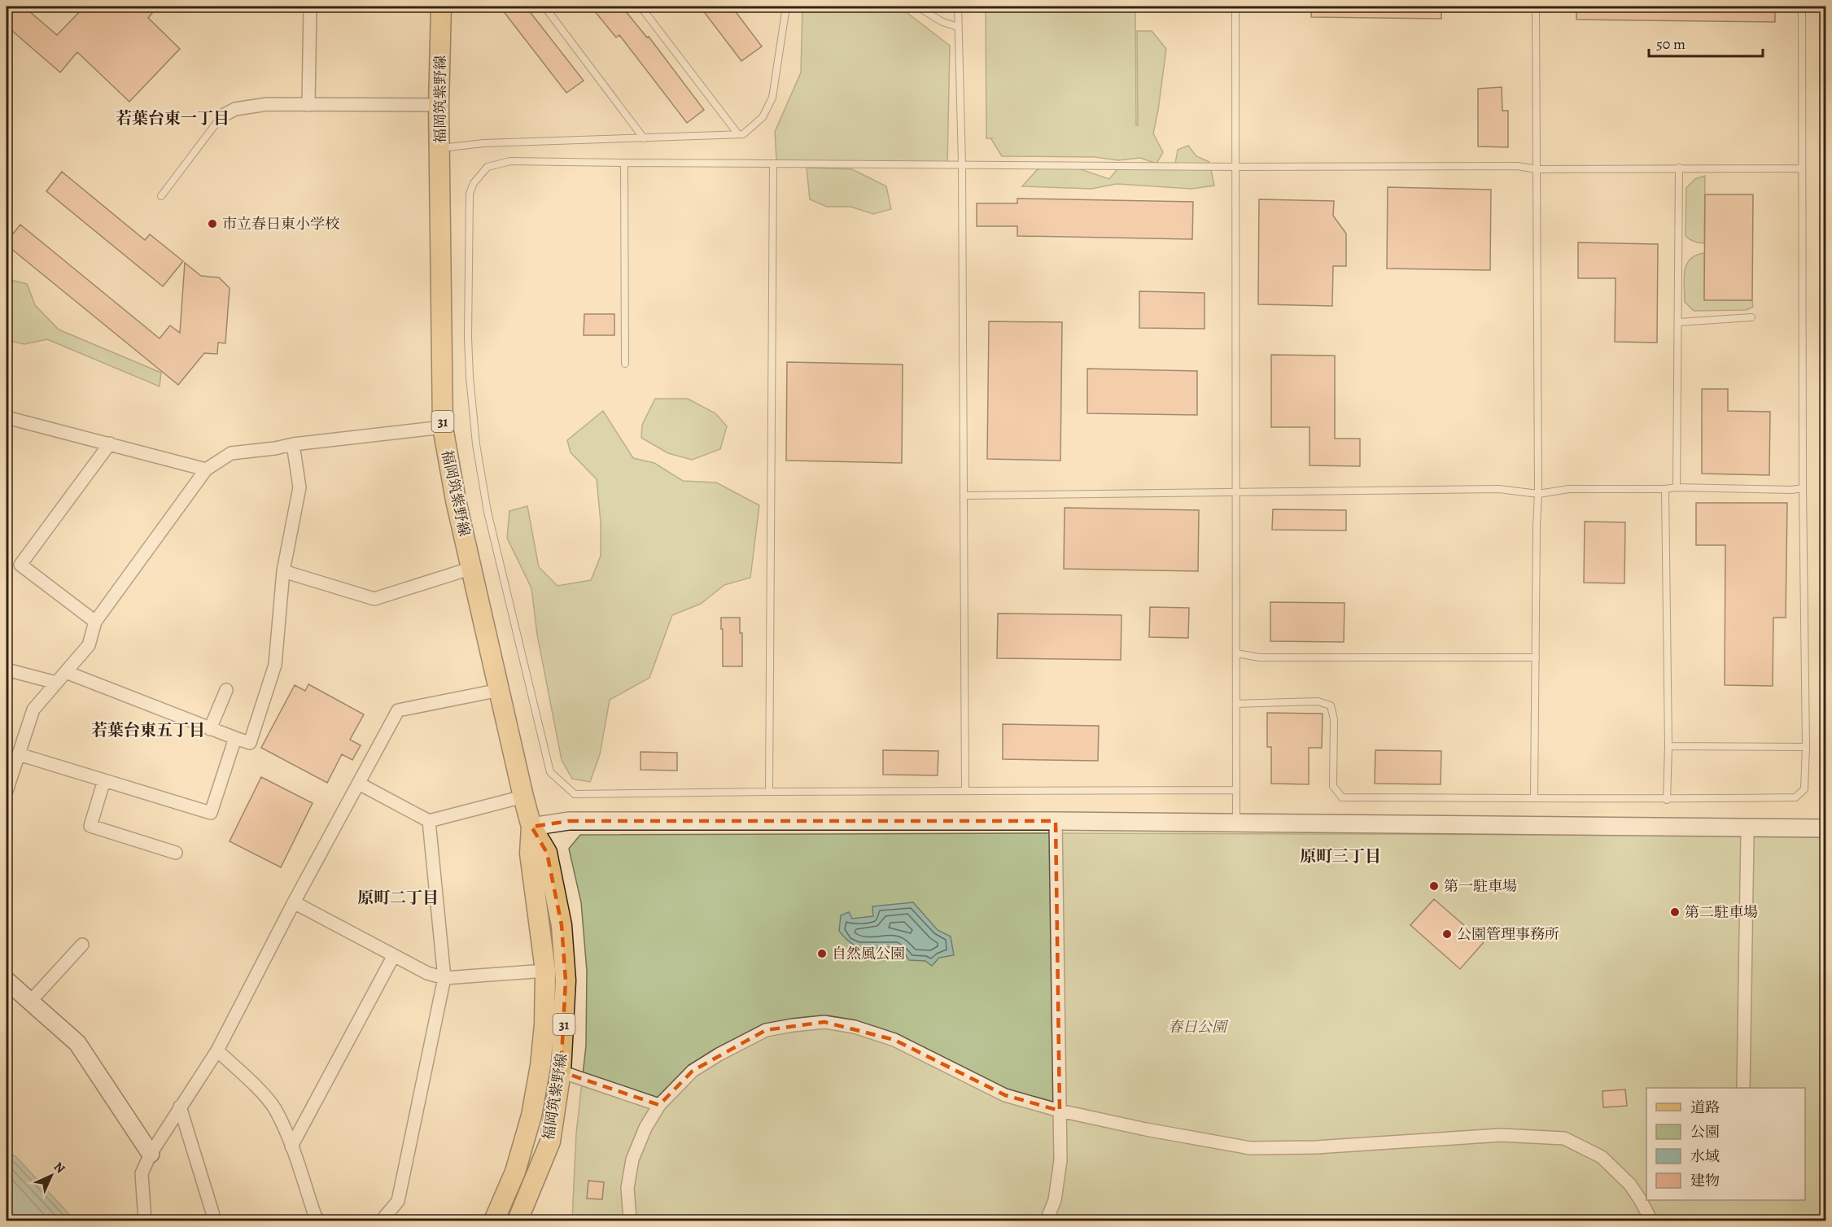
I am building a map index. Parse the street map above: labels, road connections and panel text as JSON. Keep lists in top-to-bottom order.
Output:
{
  "streets": {
    "main road": ["福岡筑紫野線", "31"]
  },
  "districts": [
    "若葉台東一丁目",
    "若葉台東五丁目",
    "原町三丁目",
    "原町二丁目"
  ],
  "parks": ["春日公園"],
  "places": [
    "市立春日東小学校",
    "第一駐車場",
    "第二駐車場",
    "公園管理事務所",
    "自然風公園"
  ],
  "legend": [
    "道路",
    "公園",
    "水域",
    "建物"
  ],
  "scale_bar": "50 m",
  "north": "top right"
}
